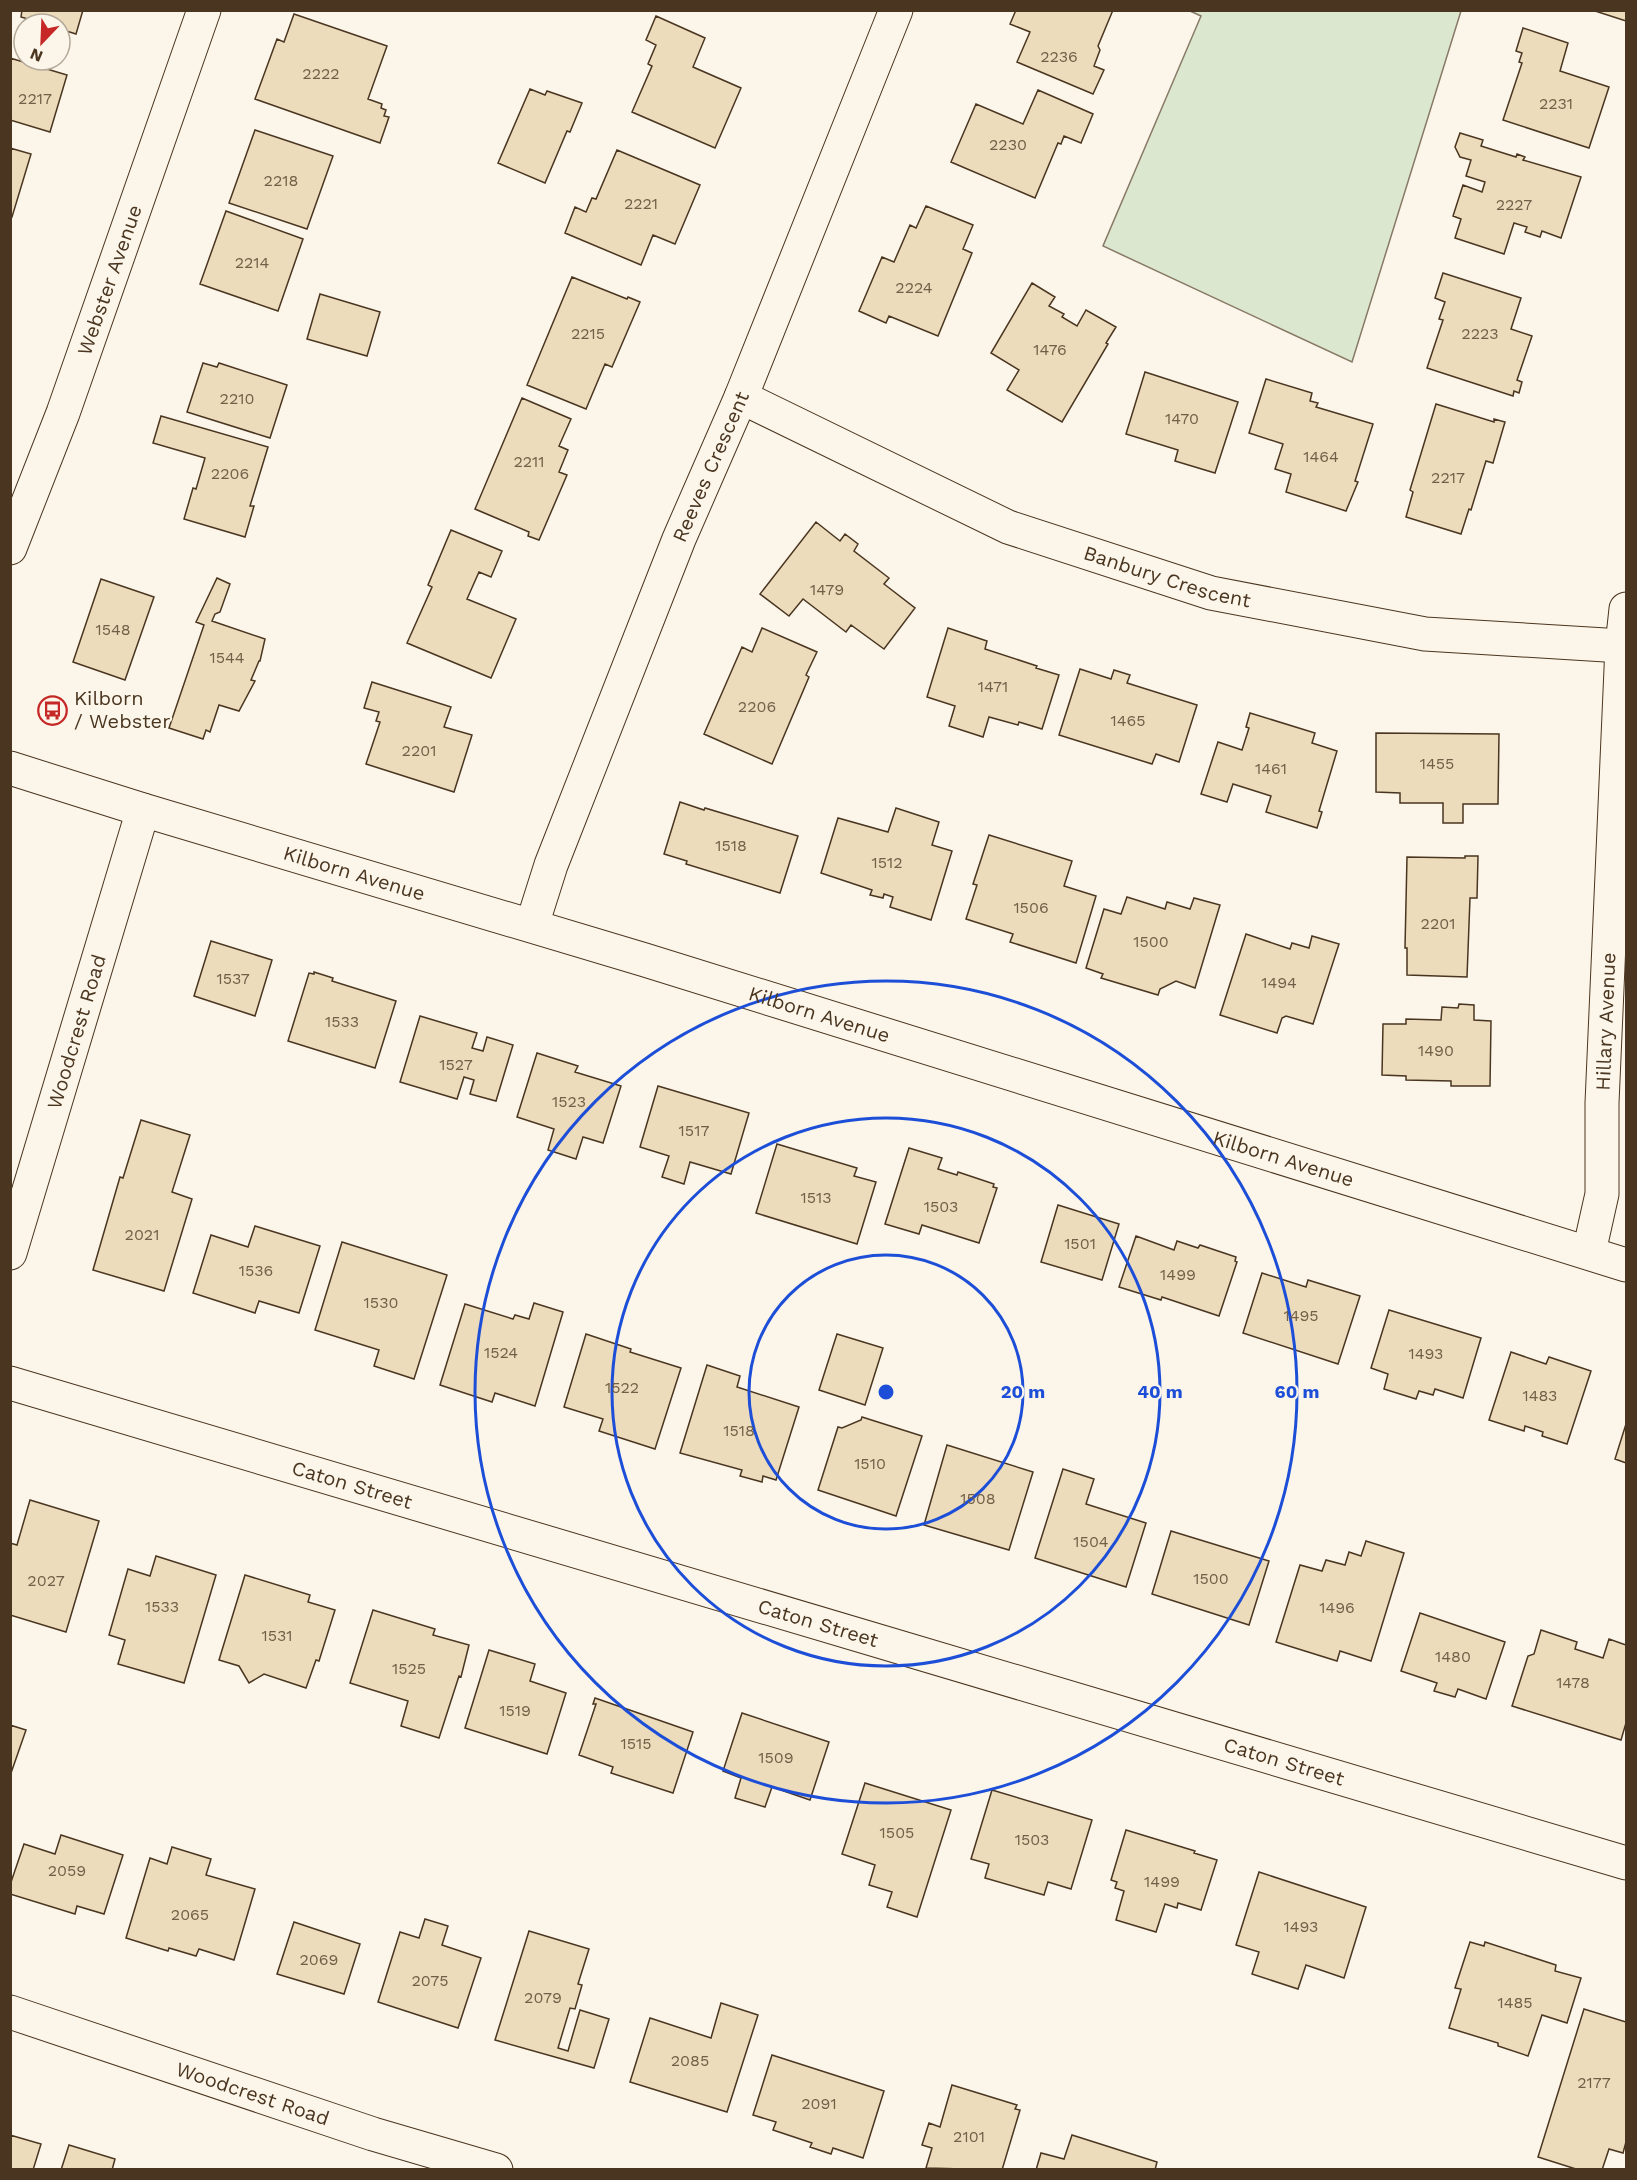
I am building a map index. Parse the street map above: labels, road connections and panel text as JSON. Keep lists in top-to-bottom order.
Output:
{
  "streets": {
    "street": [
      "Webster Avenue",
      "Reeves Crescent",
      "Banbury Crescent",
      "Kilborn Avenue",
      "Hillary Avenue",
      "Woodcrest Road",
      "Caton Street"
    ]
  },
  "crossings": [
    ["Reeves Crescent", "Banbury Crescent"],
    ["Reeves Crescent", "Kilborn Avenue"],
    ["Banbury Crescent", "Hillary Avenue"],
    ["Kilborn Avenue", "Hillary Avenue"],
    ["Kilborn Avenue", "Woodcrest Road"]
  ],
  "places": {
    "bus stop": ["Kilborn / Webster"]
  },
  "house_numbers": [
    "2236",
    "2222",
    "2217",
    "2231",
    "2230",
    "2218",
    "2221",
    "2227",
    "2214",
    "2224",
    "2215",
    "2223",
    "1476",
    "2210",
    "1470",
    "1464",
    "2211",
    "2206",
    "2217",
    "1479",
    "1548",
    "1544",
    "1471",
    "2206",
    "1465",
    "2201",
    "1455",
    "1461",
    "1518",
    "1512",
    "1506",
    "2201",
    "1500",
    "1537",
    "1494",
    "1533",
    "1490",
    "1527",
    "1523",
    "1517",
    "1513",
    "1503",
    "2021",
    "1501",
    "1536",
    "1499",
    "1530",
    "1495",
    "1524",
    "1493",
    "1522",
    "1483",
    "1518",
    "1510",
    "1508",
    "1504",
    "1500",
    "2027",
    "1533",
    "1496",
    "1531",
    "1480",
    "1525",
    "1478",
    "1519",
    "1515",
    "1509",
    "1505",
    "1503",
    "2059",
    "1499",
    "2065",
    "1493",
    "2069",
    "2075",
    "2079",
    "1485",
    "2085",
    "2177",
    "2091",
    "2101"
  ],
  "north": "bottom left",
  "rings": ["20 m", "40 m", "60 m"]
}
